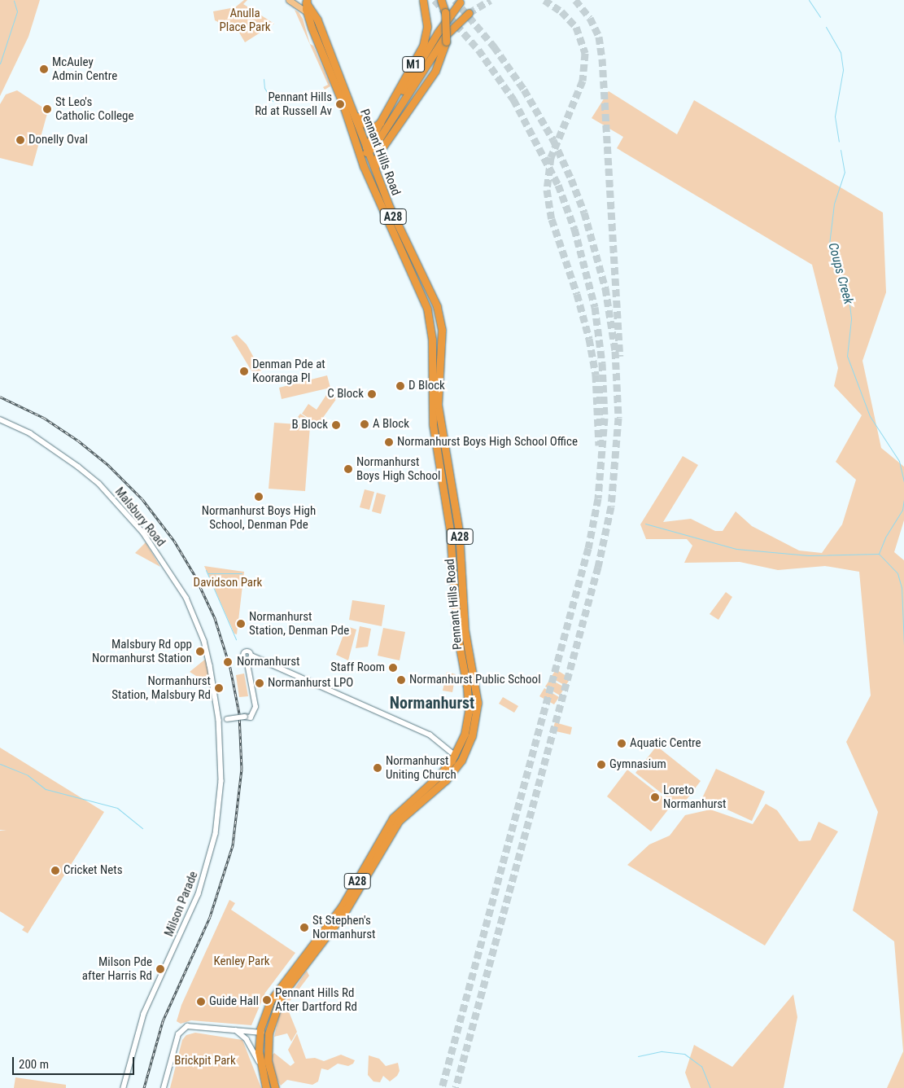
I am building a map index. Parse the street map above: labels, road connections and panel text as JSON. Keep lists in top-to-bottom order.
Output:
{
  "streets": {
    "highway": ["M1", "Pennant Hills Road", "A28"],
    "street": ["Malsbury Road", "Milson Parade"]
  },
  "crossings": [
    ["M1", "Pennant Hills Road"],
    ["Malsbury Road", "Milson Parade"]
  ],
  "districts": ["Normanhurst"],
  "water": ["Coups Creek"],
  "parks": [
    "Anulla Place Park",
    "Davidson Park",
    "Kenley Park",
    "Brickpit Park"
  ],
  "places": [
    "McAuley Admin Centre",
    "Pennant Hills Rd at Russell Av",
    "St Leo's Catholic College",
    "Donelly Oval",
    "Denman Pde at Kooranga Pl",
    "D Block",
    "C Block",
    "A Block",
    "B Block",
    "Normanhurst Boys High School Office",
    "Normanhurst Boys High School",
    "Normanhurst Boys High School, Denman Pde",
    "Normanhurst Station, Denman Pde",
    "Malsbury Rd opp Normanhurst Station",
    "Normanhurst",
    "Staff Room",
    "Normanhurst Public School",
    "Normanhurst LPO",
    "Normanhurst Station, Malsbury Rd",
    "Aquatic Centre",
    "Gymnasium",
    "Normanhurst Uniting Church",
    "Loreto Normanhurst",
    "Cricket Nets",
    "St Stephen's Normanhurst",
    "Milson Pde after Harris Rd",
    "Pennant Hills Rd After Dartford Rd",
    "Guide Hall"
  ],
  "scale_bar": "200 m"
}
